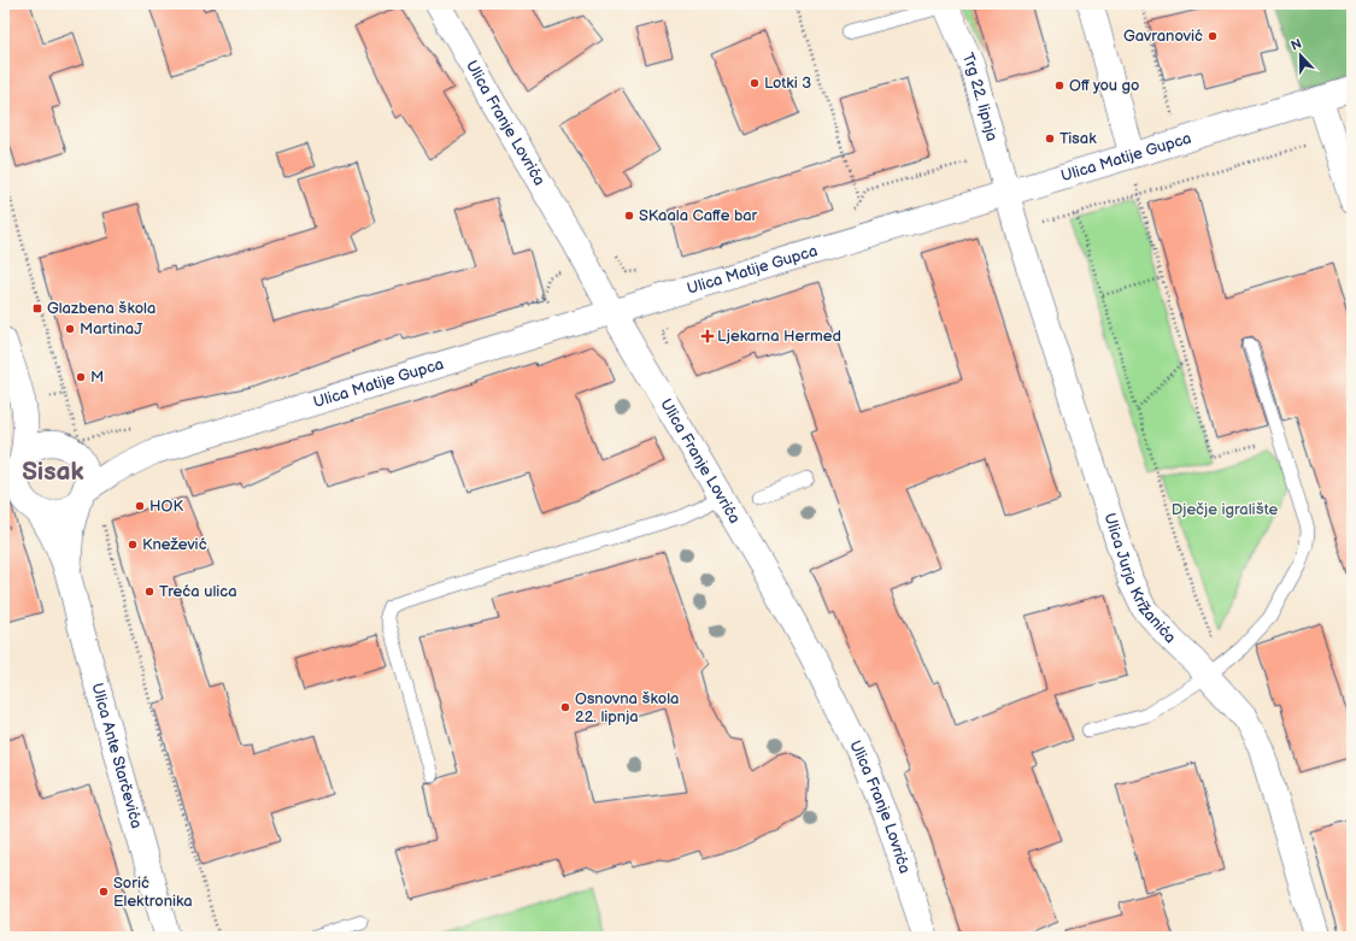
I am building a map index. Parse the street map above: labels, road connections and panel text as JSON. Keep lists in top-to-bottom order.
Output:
{
  "streets": {
    "street": [
      "Trg 22. lipnja",
      "Ulica Franje Lovrića",
      "Ulica Matije Gupca",
      "Ulica Jurja Križanića",
      "Ulica Ante Starčevića"
    ]
  },
  "crossings": [
    ["Trg 22. lipnja", "Ulica Matije Gupca"],
    ["Trg 22. lipnja", "Ulica Jurja Križanića"],
    ["Ulica Franje Lovrića", "Ulica Matije Gupca"],
    ["Ulica Matije Gupca", "Ulica Jurja Križanića"],
    ["Ulica Matije Gupca", "Ulica Ante Starčevića"]
  ],
  "districts": ["Sisak"],
  "parks": ["Dječje igralište"],
  "places": {
    "other": [
      "Gavranović",
      "Lotki 3",
      "Off you go",
      "Tisak",
      "SKaala Caffe bar",
      "MartinaJ",
      "M",
      "HOK",
      "Knežević",
      "Treća ulica",
      "Osnovna škola 22. lipnja",
      "Sorić Elektronika"
    ],
    "transit": ["Glazbena škola"],
    "health": ["Ljekarna Hermed"]
  },
  "north": "top"
}
